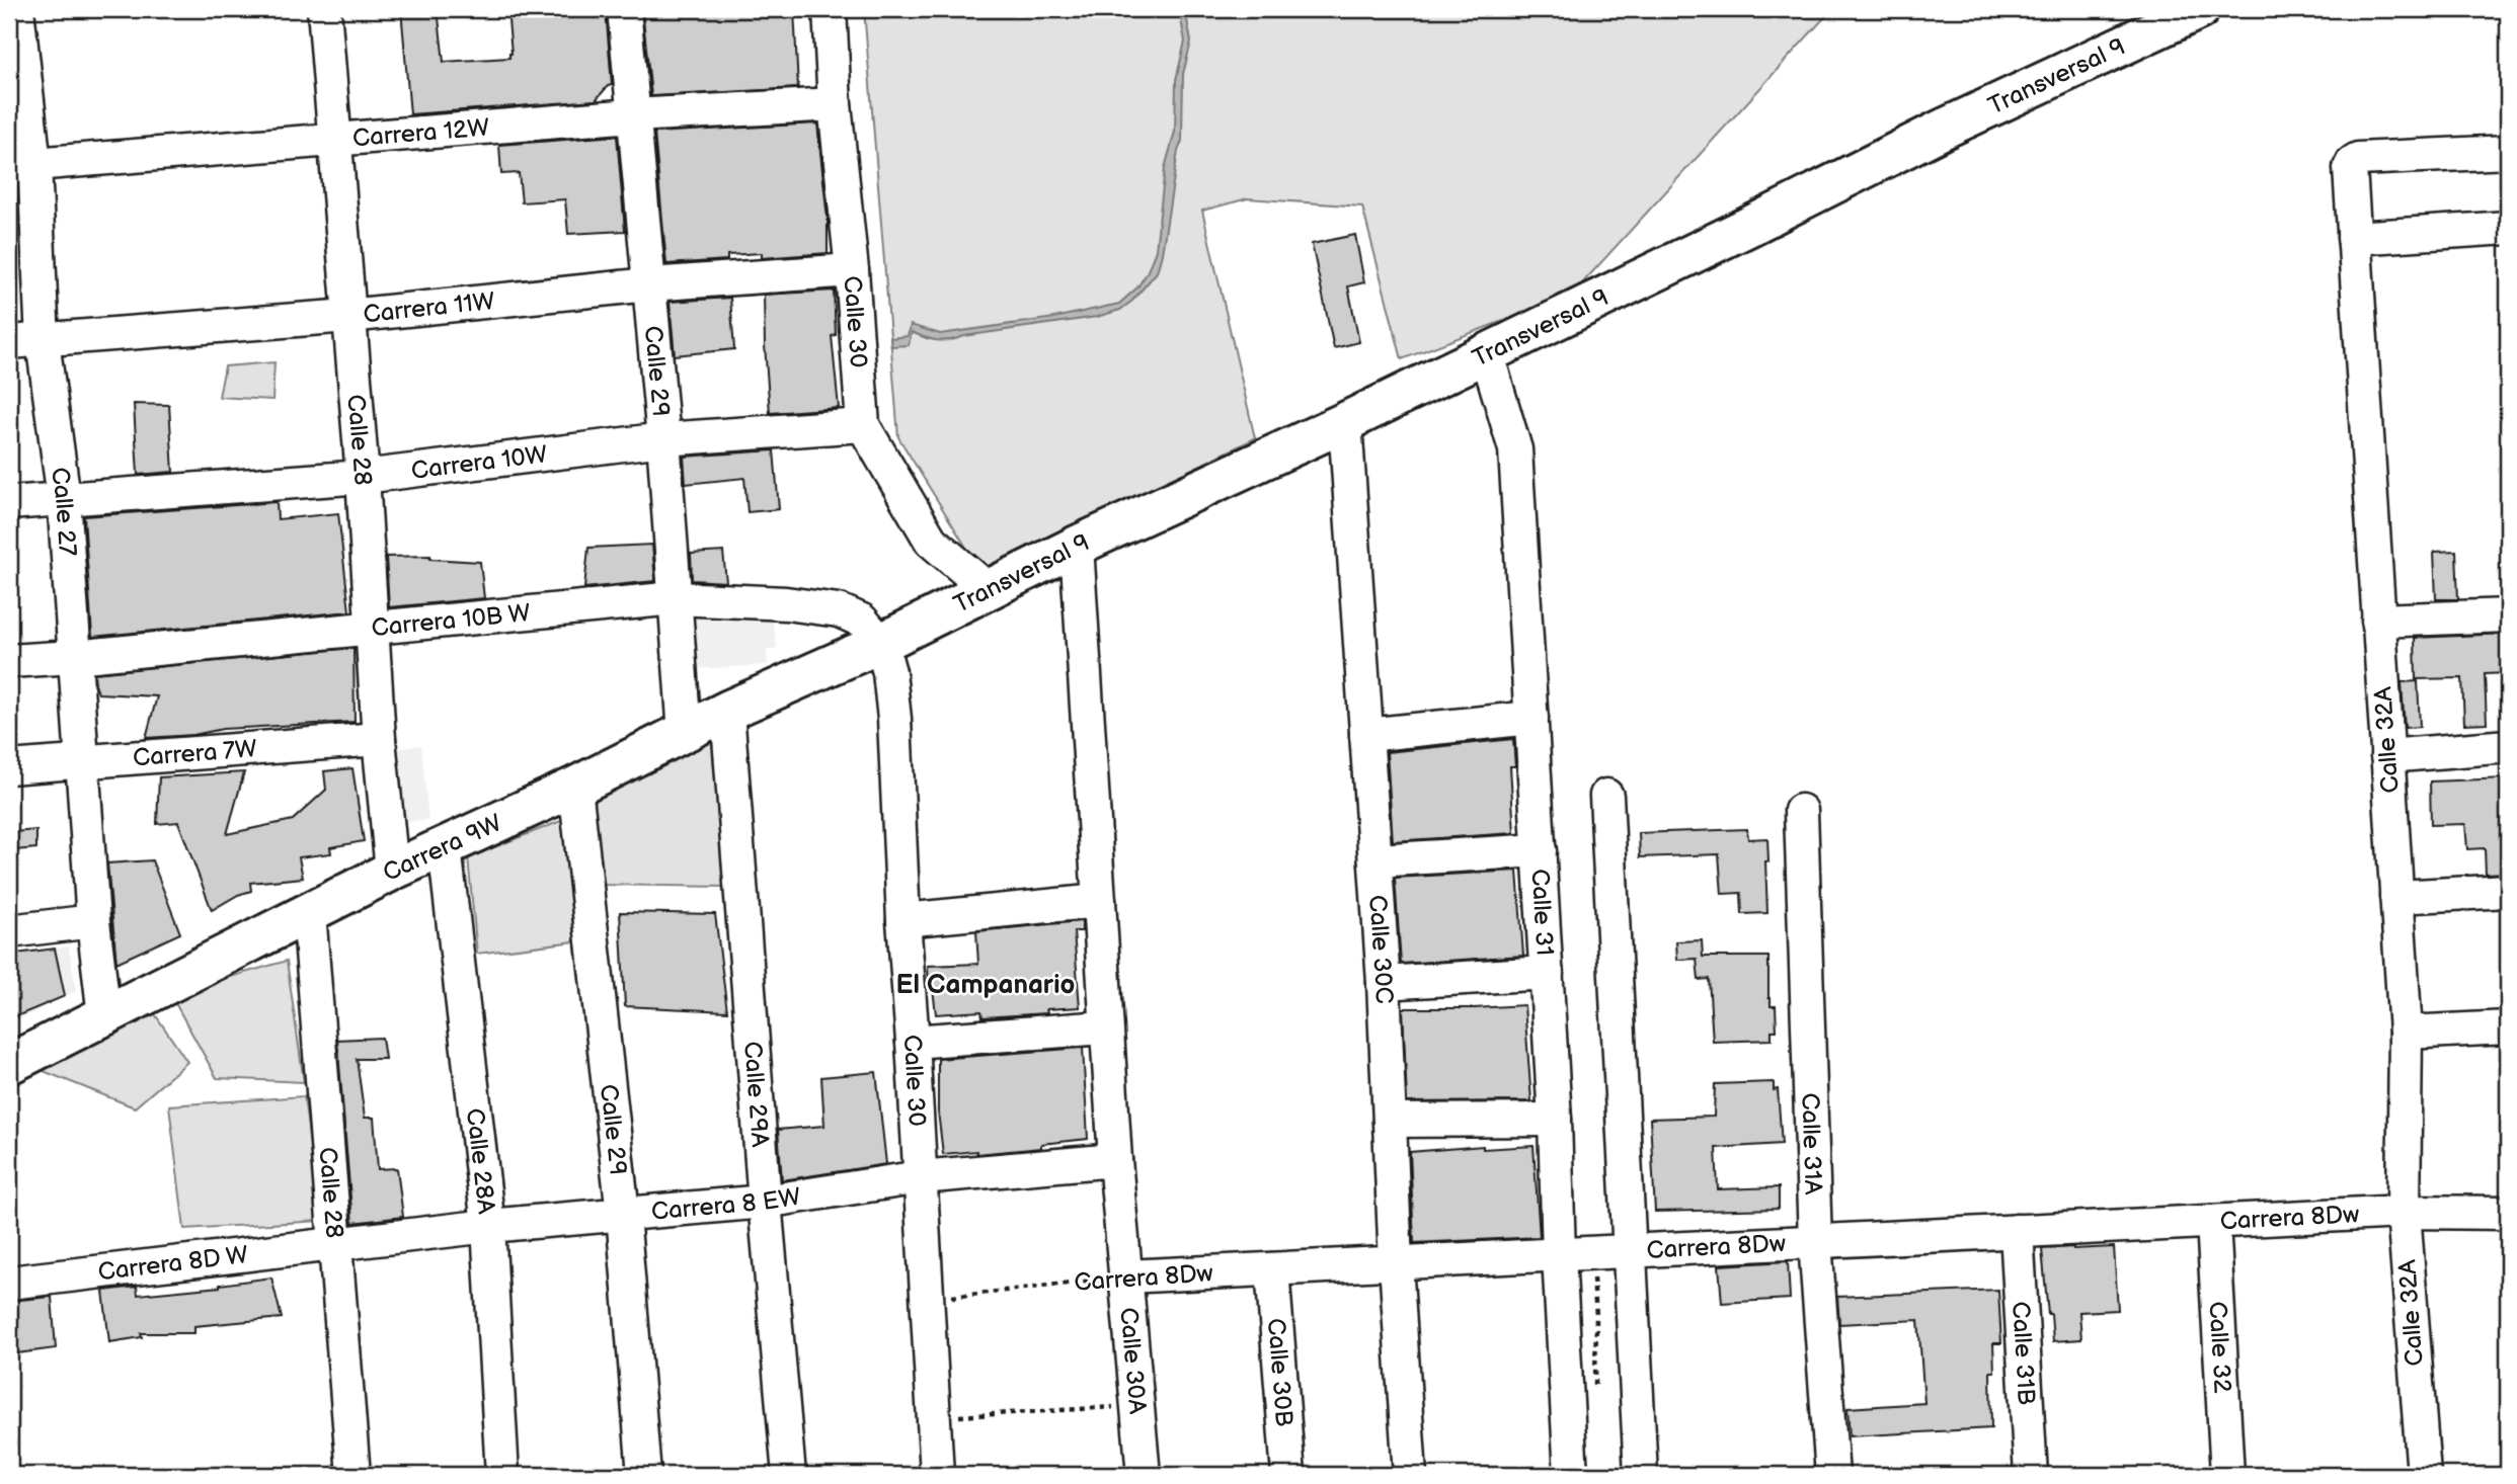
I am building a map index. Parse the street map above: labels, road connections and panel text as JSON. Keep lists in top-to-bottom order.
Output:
{
  "streets": {
    "main road": ["Transversal 9", "Carrera 9W"],
    "street": [
      "Carrera 12W",
      "Carrera 11W",
      "Calle 30",
      "Calle 29",
      "Calle 28",
      "Carrera 10W",
      "Calle 27",
      "Carrera 10B W",
      "Calle 32A",
      "Carrera 7W",
      "Calle 31",
      "Calle 30C",
      "Calle 29A",
      "Calle 31A",
      "Calle 28A",
      "Carrera 8 EW",
      "Carrera 8Dw",
      "Carrera 8D W",
      "Calle 32",
      "Calle 31B",
      "Calle 30A",
      "Calle 30B"
    ]
  },
  "crossings": [
    ["Transversal 9", "Calle 30"],
    ["Transversal 9", "Carrera 10B W"],
    ["Transversal 9", "Carrera 9W"],
    ["Transversal 9", "Calle 31"],
    ["Transversal 9", "Calle 30C"],
    ["Transversal 9", "Calle 30A"],
    ["Carrera 12W", "Calle 30"],
    ["Carrera 12W", "Calle 29"],
    ["Carrera 12W", "Calle 28"],
    ["Carrera 12W", "Calle 27"],
    ["Carrera 11W", "Calle 30"],
    ["Carrera 11W", "Calle 29"],
    ["Carrera 11W", "Calle 28"],
    ["Carrera 11W", "Calle 27"],
    ["Calle 30", "Carrera 10W"],
    ["Calle 30", "Carrera 10B W"],
    ["Calle 30", "Carrera 9W"],
    ["Calle 30", "Carrera 8 EW"],
    ["Calle 30", "Carrera 8Dw"],
    ["Calle 29", "Carrera 10W"],
    ["Calle 29", "Carrera 10B W"],
    ["Calle 29", "Carrera 9W"],
    ["Calle 29", "Carrera 8 EW"],
    ["Calle 28", "Carrera 10W"],
    ["Calle 28", "Carrera 10B W"],
    ["Calle 28", "Carrera 7W"],
    ["Calle 28", "Carrera 9W"],
    ["Calle 28", "Carrera 8 EW"],
    ["Calle 28", "Carrera 8D W"],
    ["Carrera 10W", "Calle 27"],
    ["Calle 27", "Carrera 10B W"],
    ["Calle 27", "Carrera 7W"],
    ["Calle 27", "Carrera 9W"],
    ["Carrera 10B W", "Carrera 9W"],
    ["Calle 32A", "Carrera 8Dw"],
    ["Carrera 9W", "Calle 29A"],
    ["Carrera 9W", "Calle 28A"],
    ["Calle 31", "Carrera 8Dw"],
    ["Calle 30C", "Carrera 8Dw"],
    ["Calle 29A", "Carrera 8 EW"],
    ["Calle 31A", "Carrera 8Dw"],
    ["Calle 28A", "Carrera 8 EW"],
    ["Carrera 8 EW", "Carrera 8D W"],
    ["Carrera 8 EW", "Calle 30A"],
    ["Carrera 8Dw", "Calle 32"],
    ["Carrera 8Dw", "Calle 31B"],
    ["Carrera 8Dw", "Calle 30A"],
    ["Carrera 8Dw", "Calle 30B"]
  ],
  "districts": ["El Campanario"]
}
